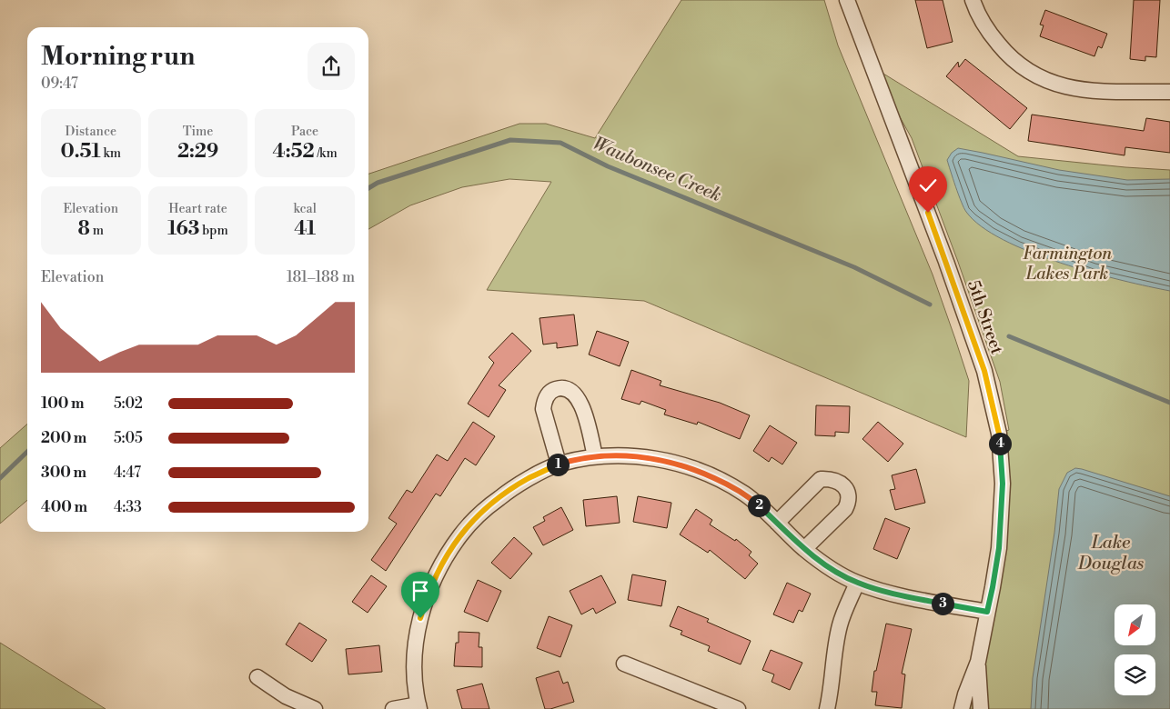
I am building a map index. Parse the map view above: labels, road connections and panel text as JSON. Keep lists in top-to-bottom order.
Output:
{
  "streets": {
    "street": ["5th Street"]
  },
  "water": ["Waubonsee Creek", "Lake Douglas"],
  "parks": ["Farmington Lakes Park"],
  "north": "bottom left",
  "page": {
    "heading": ["Morning run", "09:47"],
    "stats": [
      ["Distance", "0.51 km"],
      ["Time", "2:29"],
      ["Pace", "4:52 /km"],
      ["Elevation", "8 m"],
      ["Heart rate", "163 bpm"],
      ["kcal", "41"]
    ],
    "chart": ["Elevation", "181–188 m"],
    "list": [
      {
        "name": "100 m",
        "note": "5:02"
      },
      {
        "name": "200 m",
        "note": "5:05"
      },
      {
        "name": "300 m",
        "note": "4:47"
      },
      {
        "name": "400 m",
        "note": "4:33"
      }
    ],
    "pins": [
      "4",
      "1",
      "2",
      "3"
    ]
  }
}
